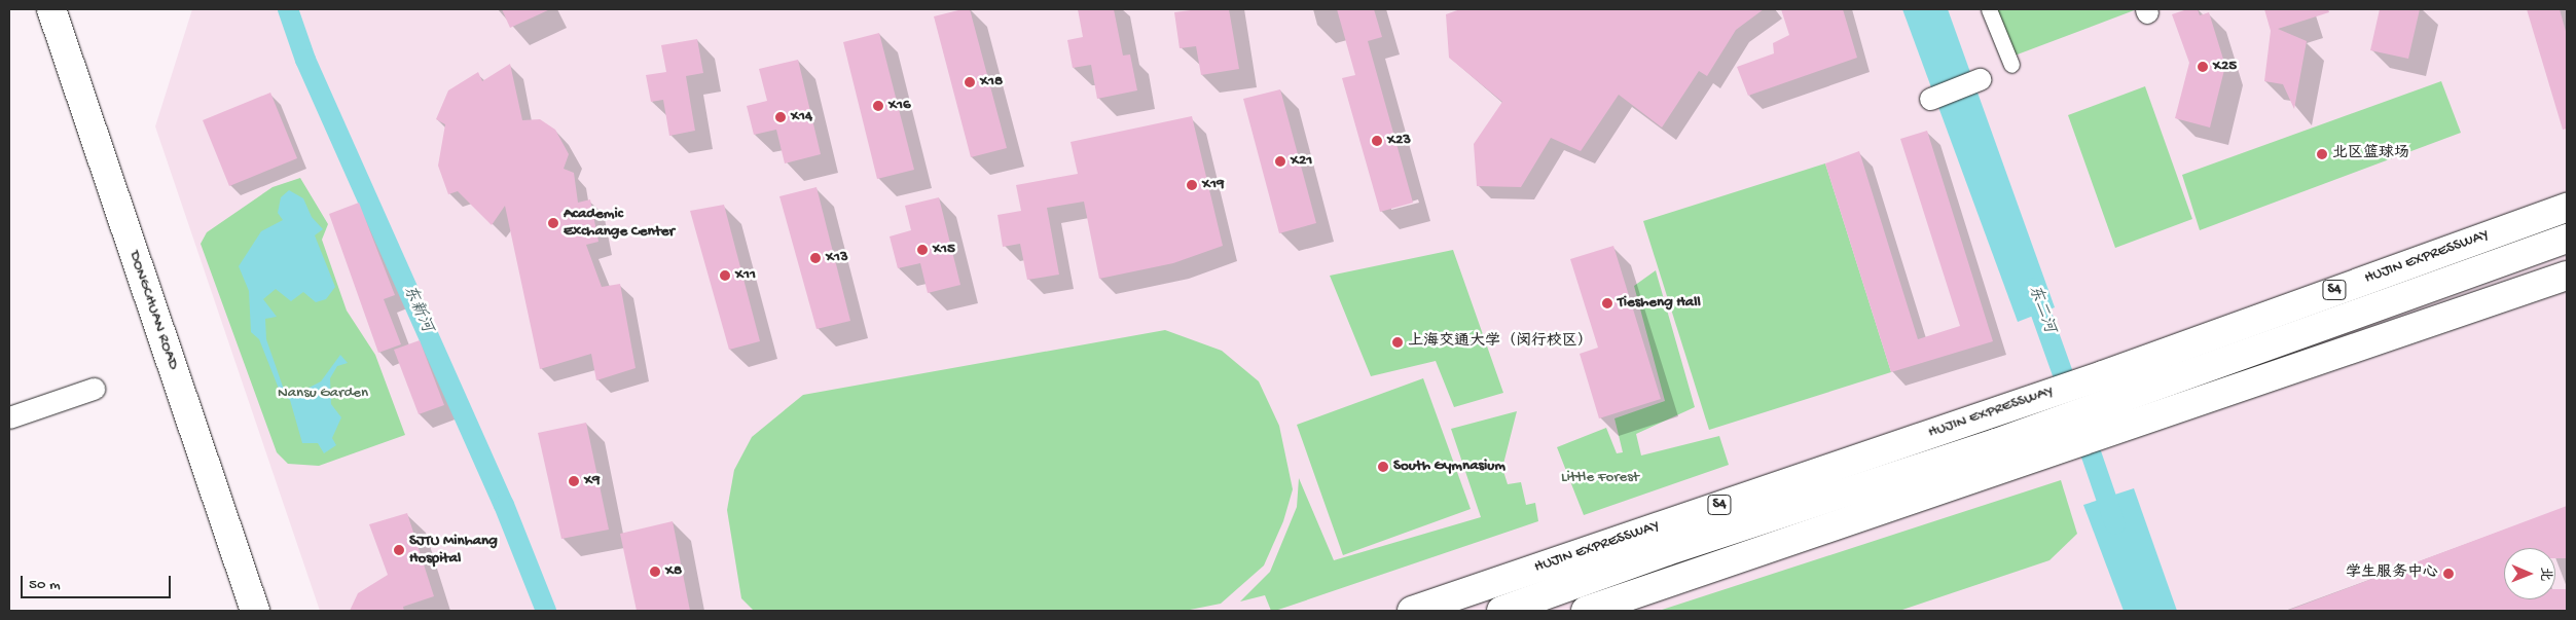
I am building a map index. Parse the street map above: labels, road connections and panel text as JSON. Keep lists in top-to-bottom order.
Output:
{
  "streets": {
    "main road": ["HUJIN EXPRESSWAY", "S4", "DONGCHUAN ROAD"]
  },
  "water": ["东新河", "东二河"],
  "parks": ["Nansu Garden", "Little Forest"],
  "places": [
    "X25",
    "X18",
    "X16",
    "X14",
    "X23",
    "北区篮球场",
    "X21",
    "X19",
    "Academic Exchange Center",
    "X15",
    "X13",
    "X11",
    "Tiesheng Hall",
    "上海交通大学（闵行校区）",
    "South Gymnasium",
    "X9",
    "SJTU Minhang Hospital",
    "X8",
    "学生服务中心"
  ],
  "scale_bar": "50 m",
  "north": "right"
}
